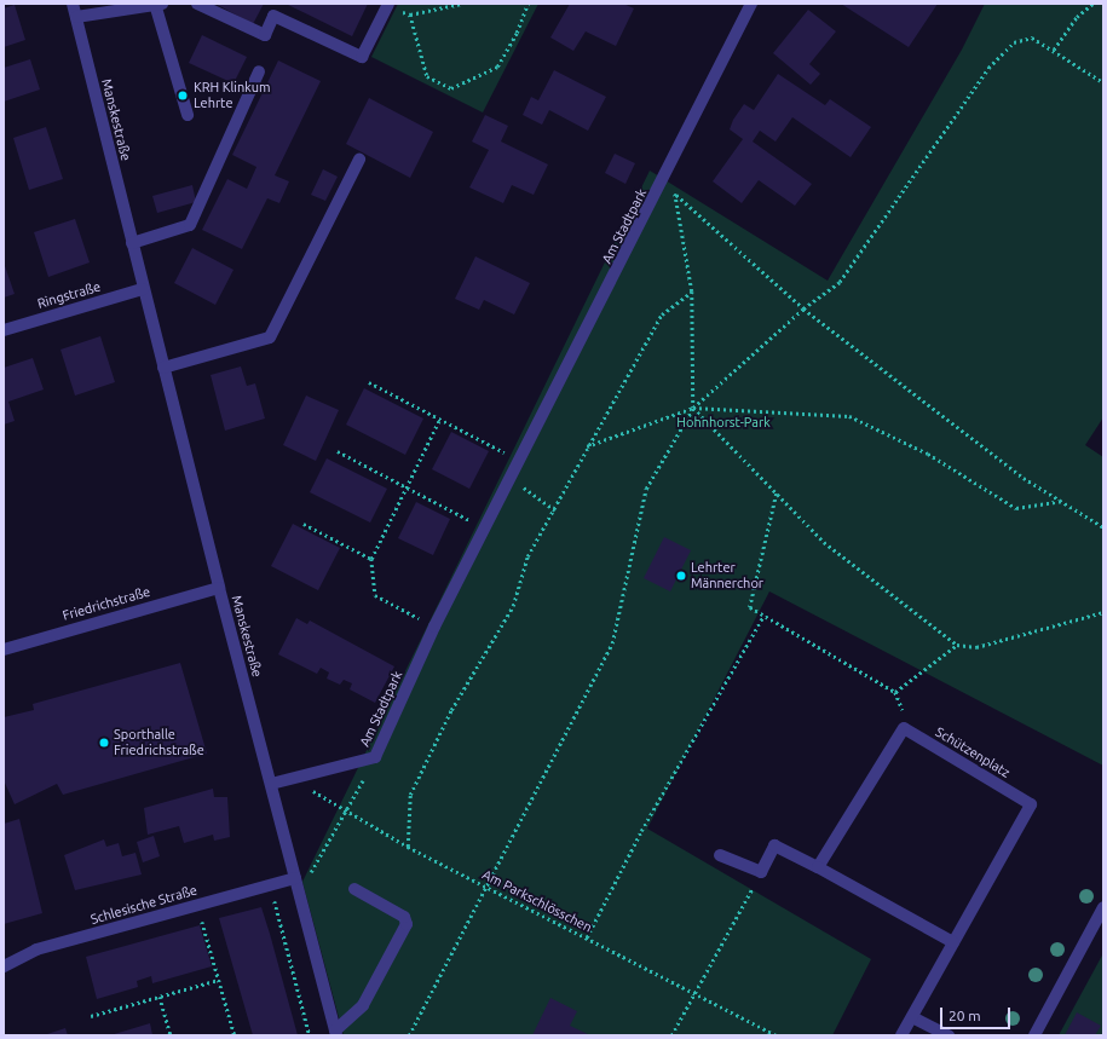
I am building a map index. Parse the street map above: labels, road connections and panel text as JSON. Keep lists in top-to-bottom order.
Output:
{
  "streets": {
    "street": [
      "Manskestraße",
      "Am Stadtpark",
      "Ringstraße",
      "Friedrichstraße",
      "Schützenplatz",
      "Schlesische Straße"
    ],
    "path": ["Am Parkschlösschen"]
  },
  "crossings": [
    ["Manskestraße", "Am Stadtpark"],
    ["Manskestraße", "Ringstraße"],
    ["Manskestraße", "Friedrichstraße"],
    ["Manskestraße", "Schlesische Straße"],
    ["Am Stadtpark", "Am Parkschlösschen"]
  ],
  "parks": ["Hohnhorst-Park"],
  "places": ["KRH Klinkum Lehrte", "Lehrter Männerchor", "Sporthalle Friedrichstraße"],
  "scale_bar": "20 m"
}
